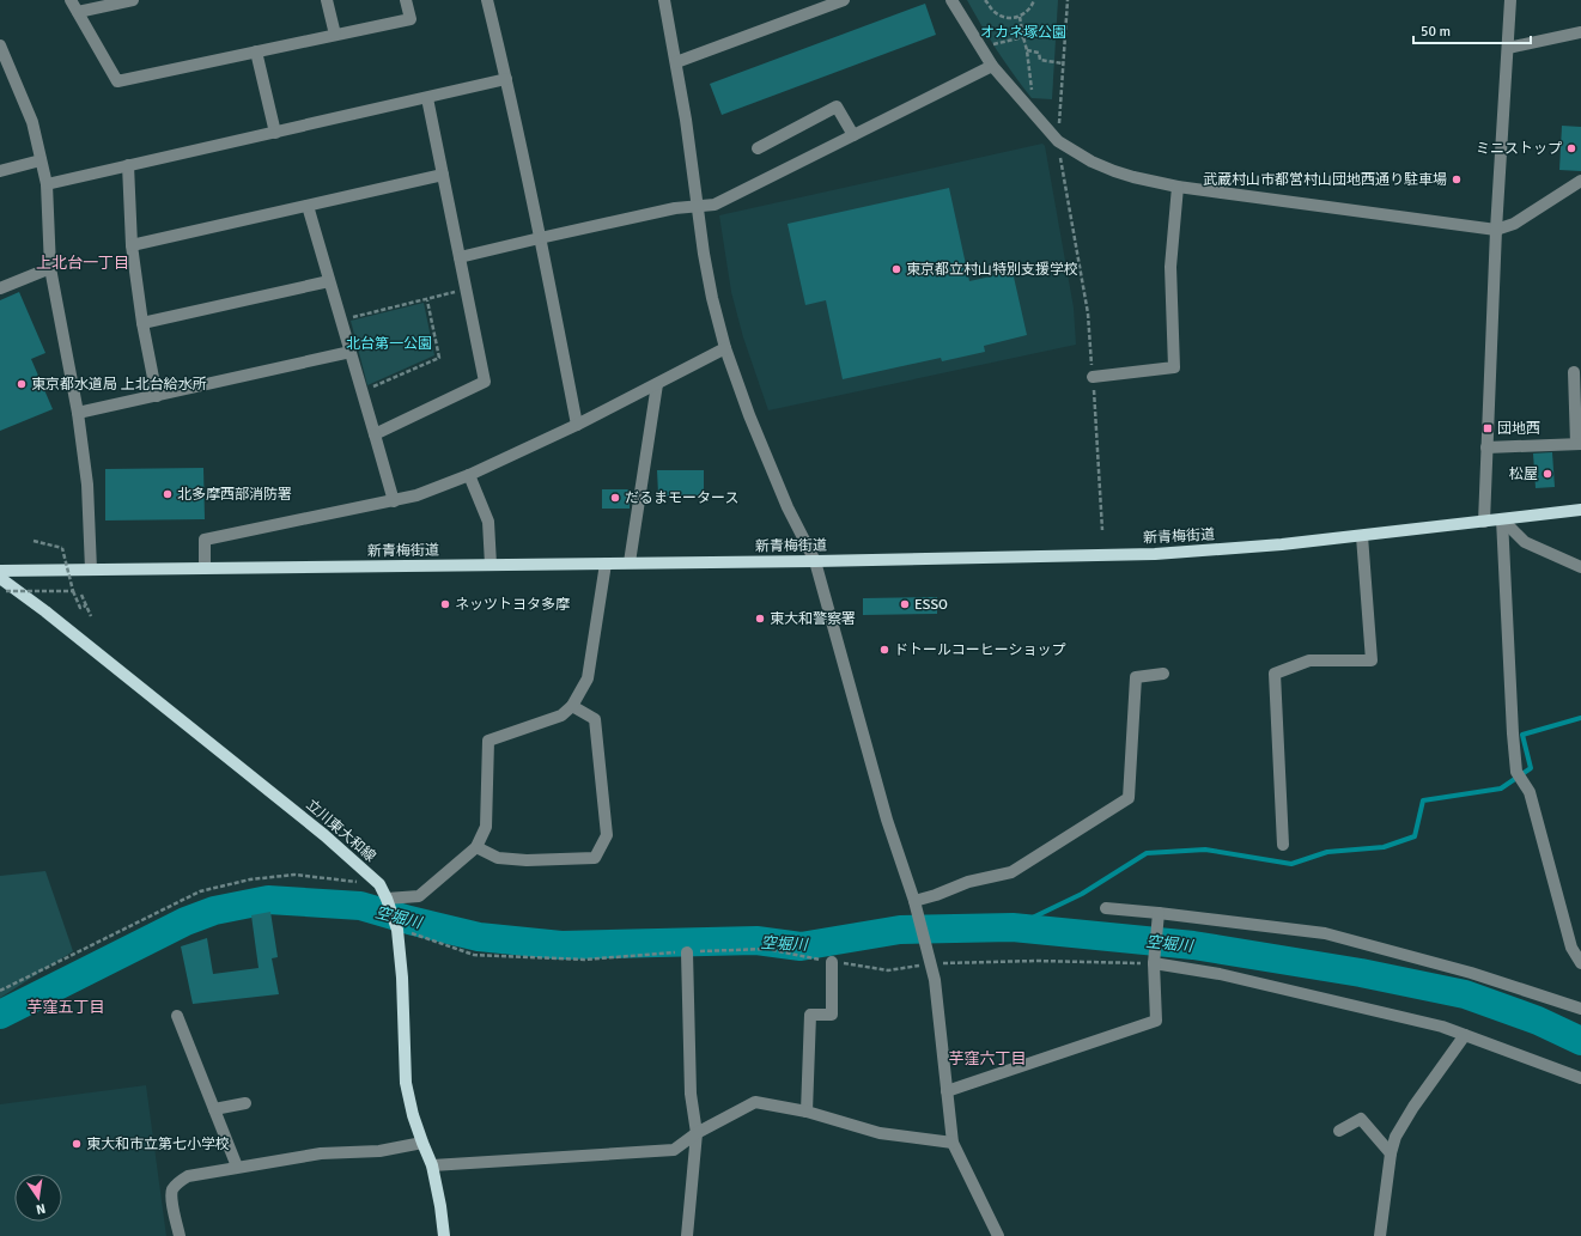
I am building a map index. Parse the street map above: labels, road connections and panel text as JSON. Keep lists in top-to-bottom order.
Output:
{
  "streets": {
    "main road": ["新青梅街道", "立川東大和線"]
  },
  "districts": ["上北台一丁目", "芋窪五丁目", "芋窪六丁目"],
  "water": ["空堀川"],
  "parks": ["オカネ塚公園", "北台第一公園"],
  "places": {
    "other": [
      "ミニストップ",
      "武蔵村山市都営村山団地西通り駐車場",
      "東京都立村山特別支援学校",
      "東京都水道局 上北台給水所",
      "松屋",
      "北多摩西部消防署",
      "だるまモータース",
      "ネッツトヨタ多摩",
      "ESSO",
      "東大和警察署",
      "ドトールコーヒーショップ",
      "東大和市立第七小学校"
    ],
    "transit": ["団地西"]
  },
  "scale_bar": "50 m",
  "north": "bottom"
}
